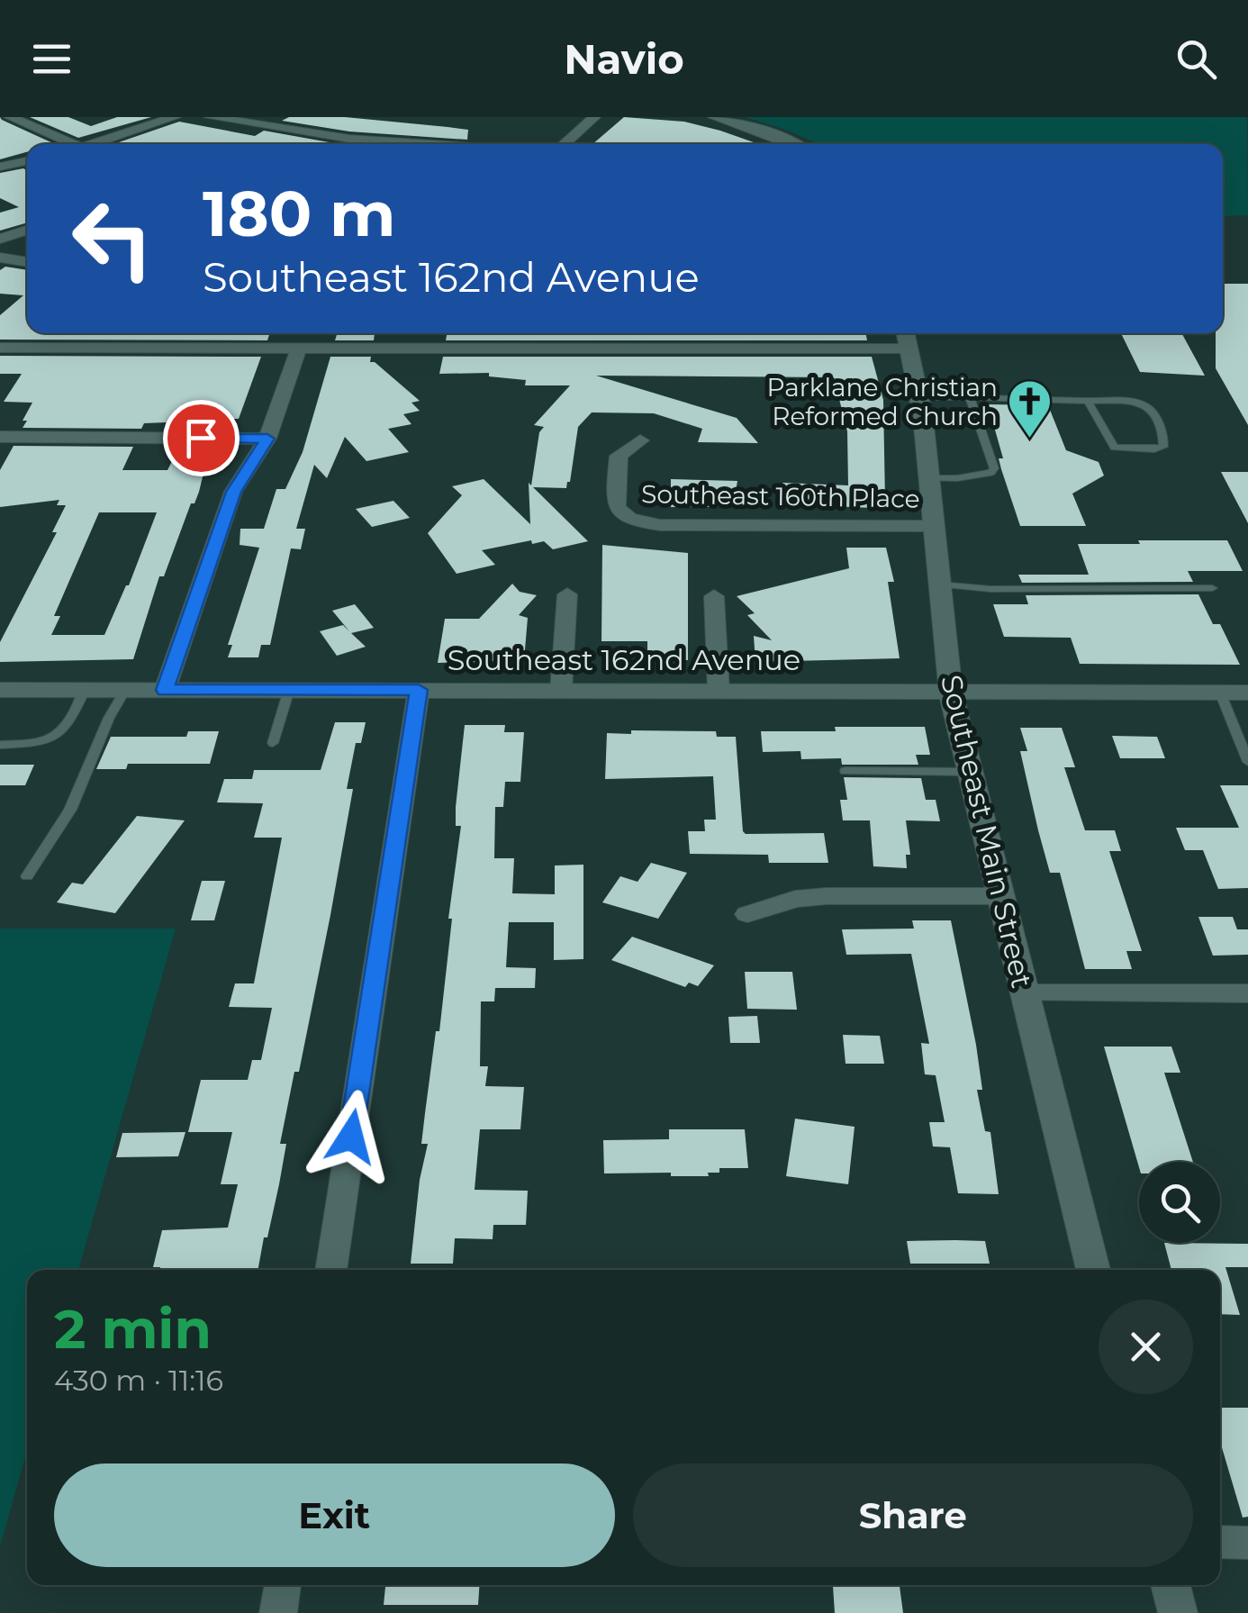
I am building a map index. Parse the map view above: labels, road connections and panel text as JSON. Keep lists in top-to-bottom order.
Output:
{
  "streets": {
    "street": ["Southeast 160th Place", "Southeast 162nd Avenue", "Southeast Main Street"]
  },
  "crossings": [
    ["Southeast 160th Place", "Southeast Main Street"],
    ["Southeast 162nd Avenue", "Southeast Main Street"]
  ],
  "places": {
    "church": ["Parklane Christian Reformed Church"]
  },
  "page": {
    "header": "Navio",
    "turn": ["180 m", "Southeast 162nd Avenue"],
    "heading": ["2 min", "430 m · 11:16"],
    "buttons": ["Exit", "Share"]
  }
}
